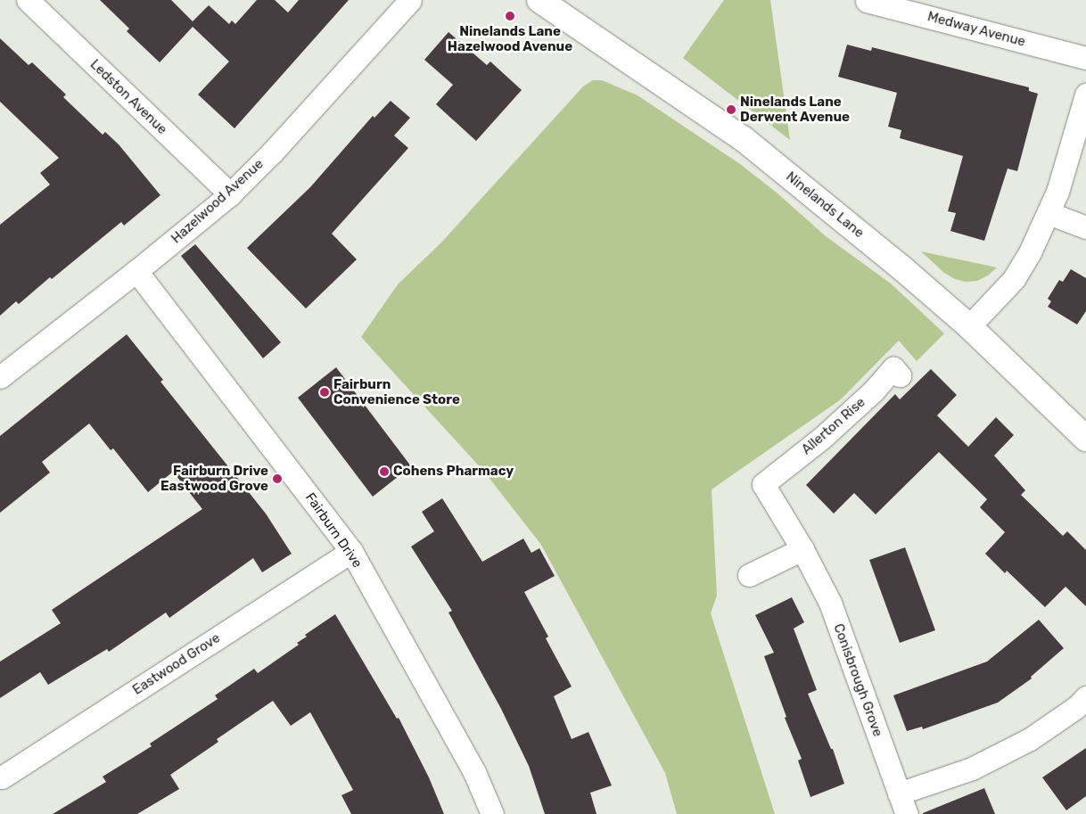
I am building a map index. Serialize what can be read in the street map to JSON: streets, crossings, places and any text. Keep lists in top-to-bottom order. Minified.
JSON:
{"streets":{"street":["Medway Avenue","Ledston Avenue","Hazelwood Avenue","Ninelands Lane","Allerton Rise","Fairburn Drive","Eastwood Grove","Conisbrough Grove"]},"crossings":[["Ledston Avenue","Hazelwood Avenue"],["Hazelwood Avenue","Fairburn Drive"],["Allerton Rise","Conisbrough Grove"],["Fairburn Drive","Eastwood Grove"]],"places":["Ninelands Lane Hazelwood Avenue","Ninelands Lane Derwent Avenue","Fairburn Convenience Store","Cohens Pharmacy","Fairburn Drive Eastwood Grove"]}
